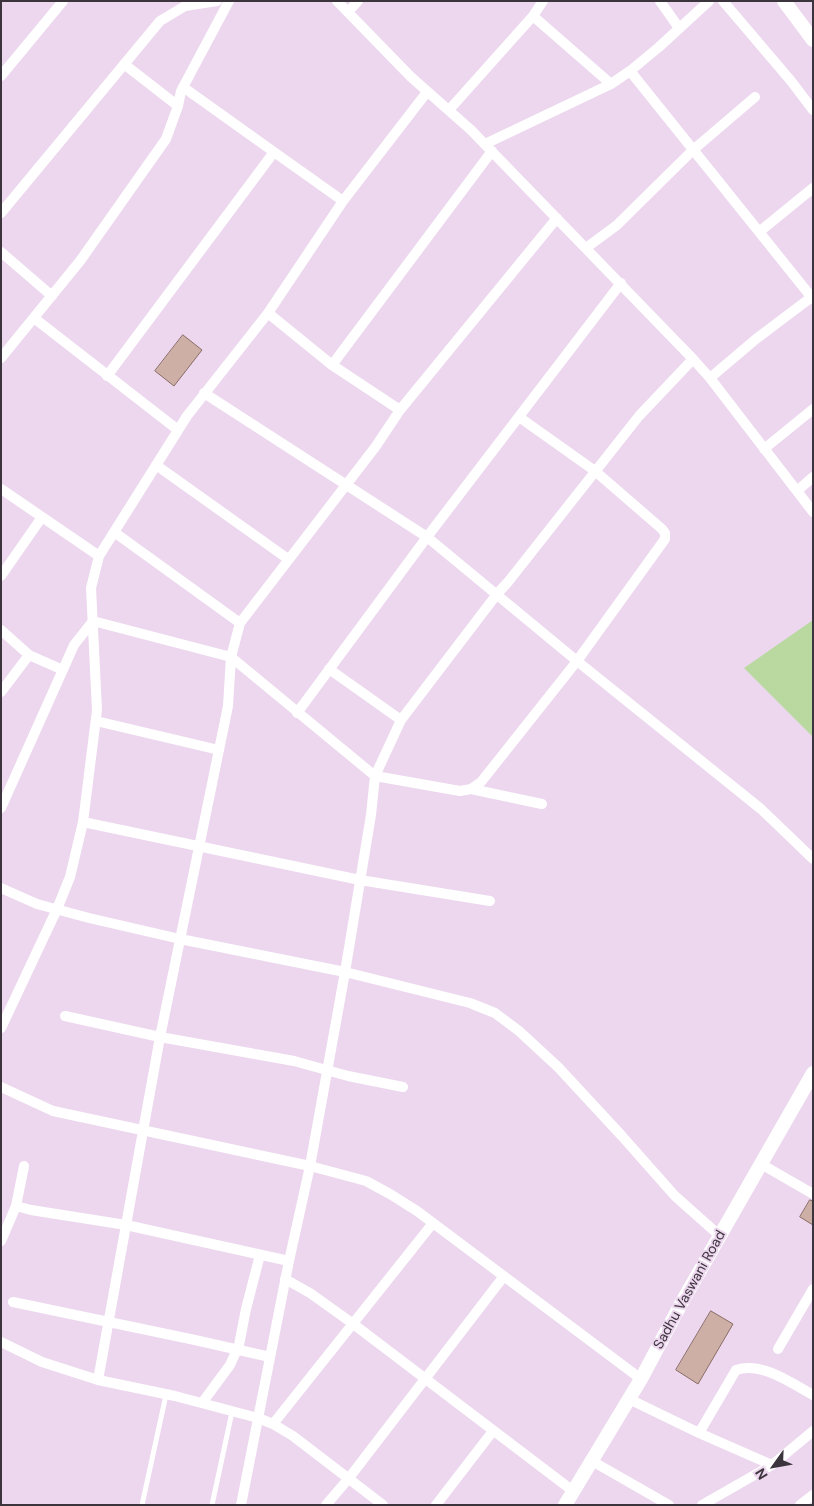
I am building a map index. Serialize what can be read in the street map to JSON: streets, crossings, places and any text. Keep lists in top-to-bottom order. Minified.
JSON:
{"streets":{"street":["Sadhu Vaswani Road"]},"north":"bottom left"}
